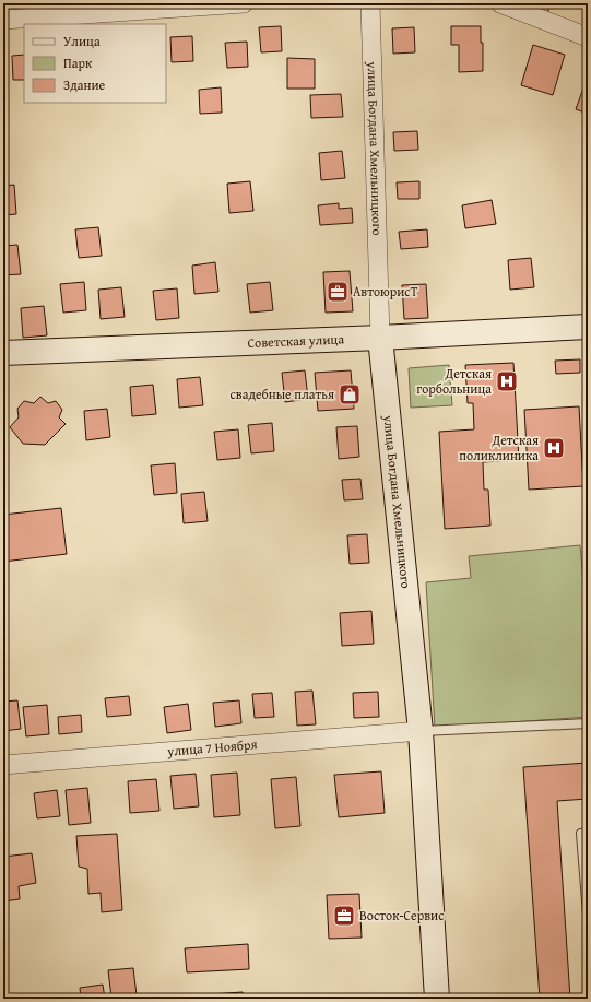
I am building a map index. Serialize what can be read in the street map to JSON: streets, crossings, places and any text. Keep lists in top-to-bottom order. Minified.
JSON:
{"streets":{"street":["улица Богдана Хмельницкого","Советская улица","улица 7 Ноября"]},"crossings":[["улица Богдана Хмельницкого","Советская улица"],["улица Богдана Хмельницкого","улица 7 Ноября"]],"places":{"office":["АвтоюрисТ","Восток-Сервис"],"hospital":["Детская горбольница","Детская поликлиника"],"shop":["свадебные платья"]},"legend":["Улица","Парк","Здание"]}
